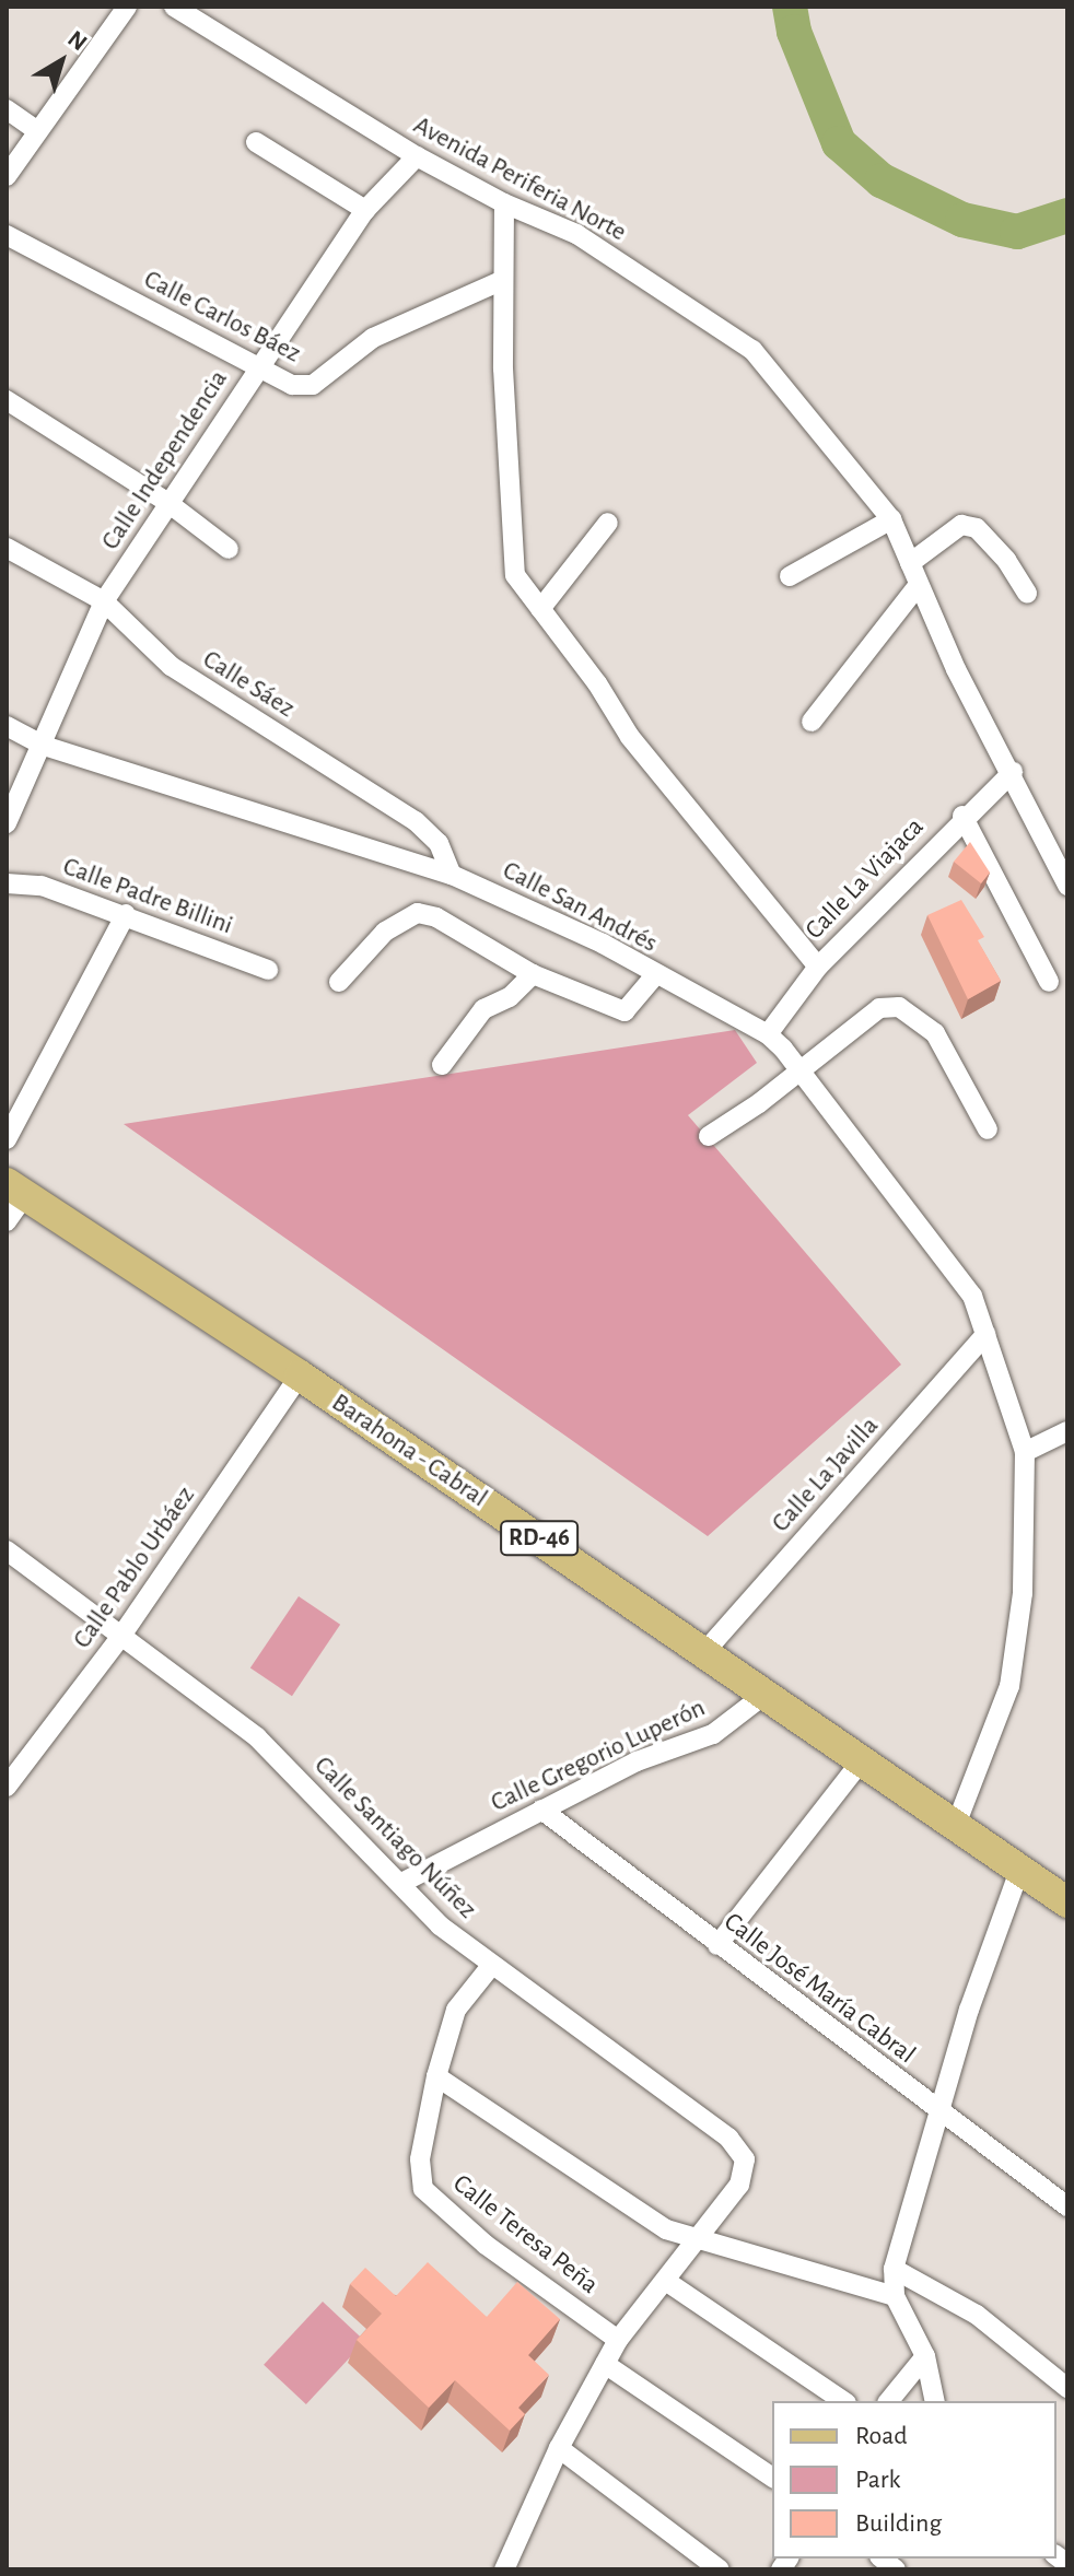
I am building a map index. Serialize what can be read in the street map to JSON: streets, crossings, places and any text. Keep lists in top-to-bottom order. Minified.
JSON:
{"streets":{"main road":["Barahona - Cabral","RD-46"],"street":["Avenida Periferia Norte","Calle Carlos Báez","Calle Independencia","Calle Sáez","Calle La Viajaca","Calle Padre Billini","Calle San Andrés","Calle La Javilla","Calle Pablo Urbáez","Calle Gregorio Luperón","Calle Santiago Núñez","Calle José María Cabral","Calle Teresa Peña"]},"crossings":[["Avenida Periferia Norte","Calle Independencia"],["Avenida Periferia Norte","Calle La Viajaca"],["Calle Carlos Báez","Calle Independencia"],["Calle Independencia","Calle Sáez"],["Calle Independencia","Calle San Andrés"],["Calle Sáez","Calle San Andrés"],["Calle La Viajaca","Calle San Andrés"],["Calle San Andrés","Barahona - Cabral"],["Calle San Andrés","Calle La Javilla"],["Barahona - Cabral","Calle La Javilla"],["Barahona - Cabral","Calle Pablo Urbáez"],["Barahona - Cabral","Calle Gregorio Luperón"],["Calle Pablo Urbáez","Calle Santiago Núñez"],["Calle Gregorio Luperón","Calle Santiago Núñez"],["Calle Gregorio Luperón","Calle José María Cabral"],["Calle Santiago Núñez","Calle Teresa Peña"]],"legend":["Road","Park","Building"],"north":"top right"}
